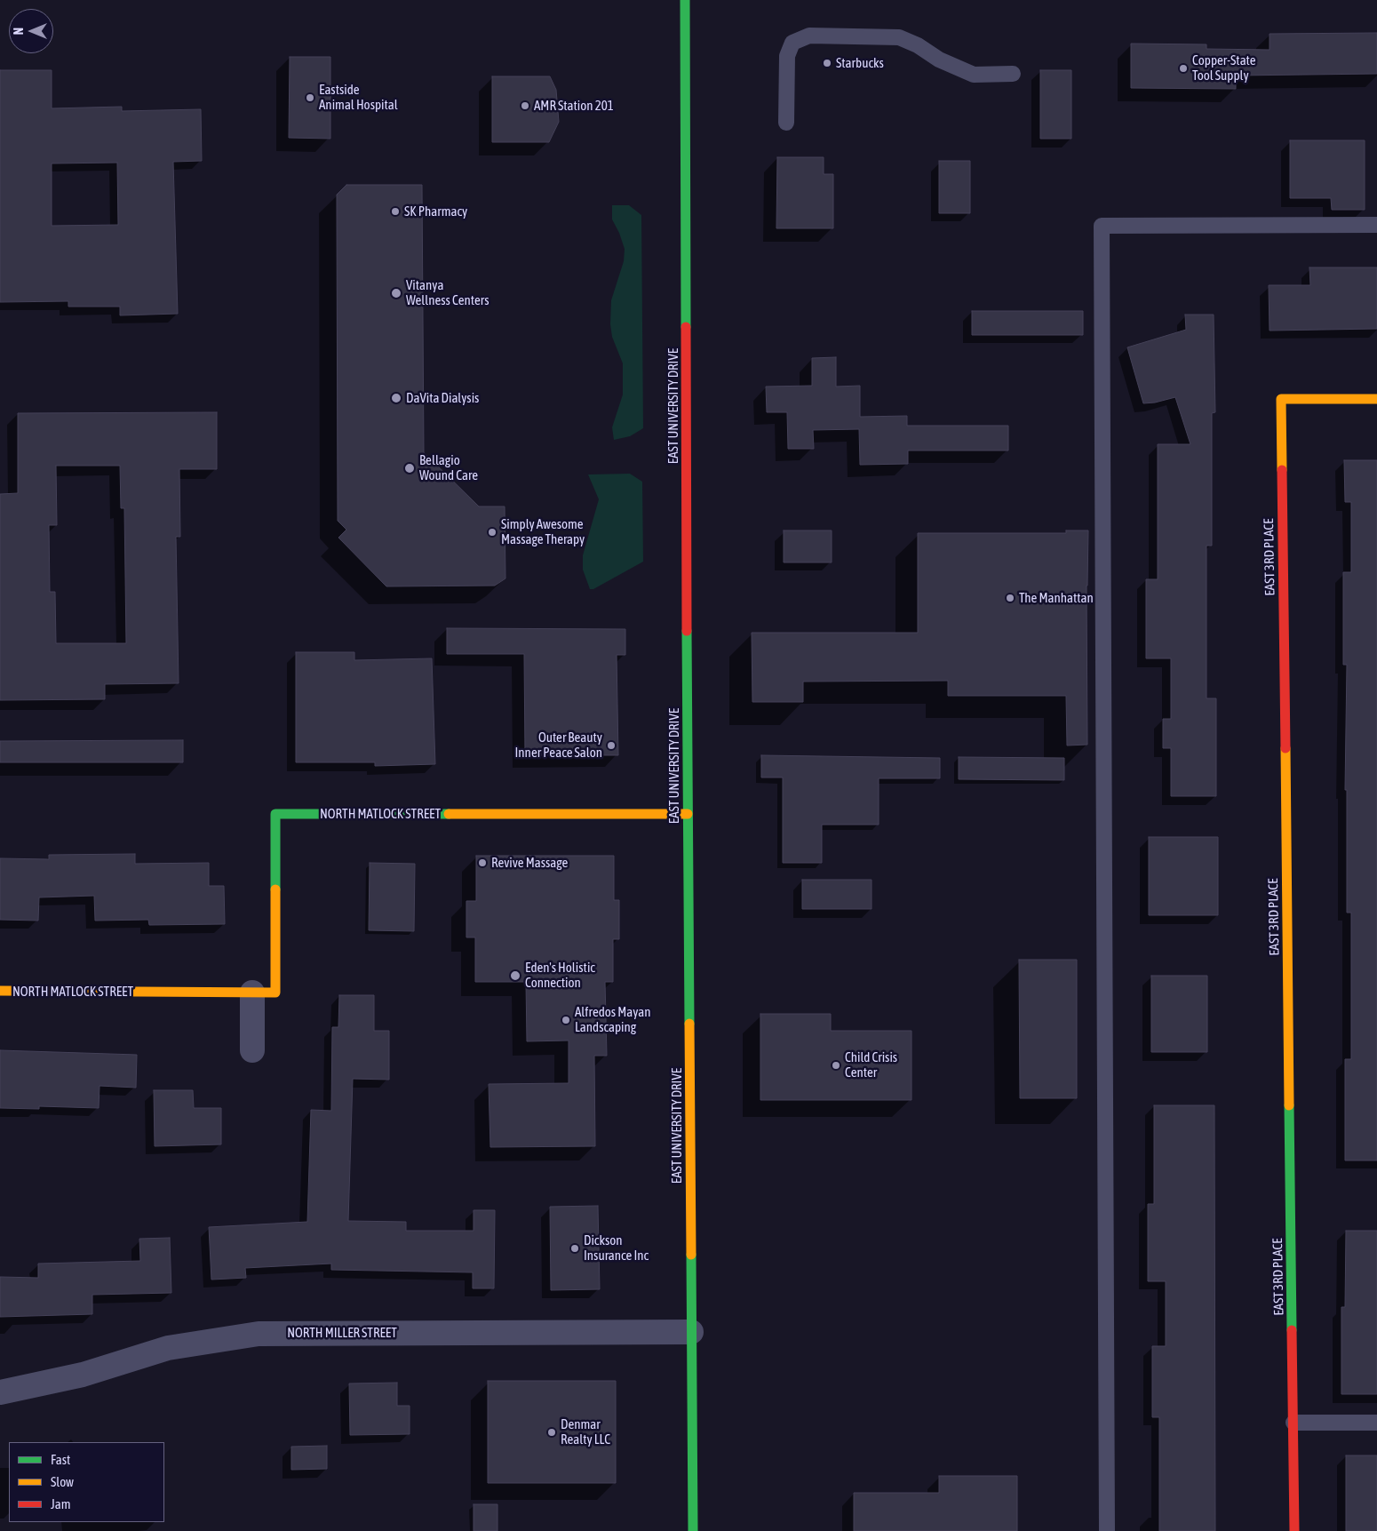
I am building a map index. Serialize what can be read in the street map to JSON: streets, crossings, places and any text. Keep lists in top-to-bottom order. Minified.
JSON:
{"streets":{"street":["EAST UNIVERSITY DRIVE","EAST 3RD PLACE","NORTH MATLOCK STREET","NORTH MILLER STREET"]},"crossings":[["EAST UNIVERSITY DRIVE","NORTH MATLOCK STREET"],["EAST UNIVERSITY DRIVE","NORTH MILLER STREET"]],"places":["Starbucks","Copper-State Tool Supply","Eastside Animal Hospital","AMR Station 201","SK Pharmacy","Vitanya Wellness Centers","DaVita Dialysis","Bellagio Wound Care","Simply Awesome Massage Therapy","The Manhattan","Outer Beauty Inner Peace Salon","Revive Massage","Eden's Holistic Connection","Alfredos Mayan Landscaping","Child Crisis Center","Dickson Insurance Inc","Denmar Realty LLC"],"legend":["Fast","Slow","Jam"],"north":"left"}
